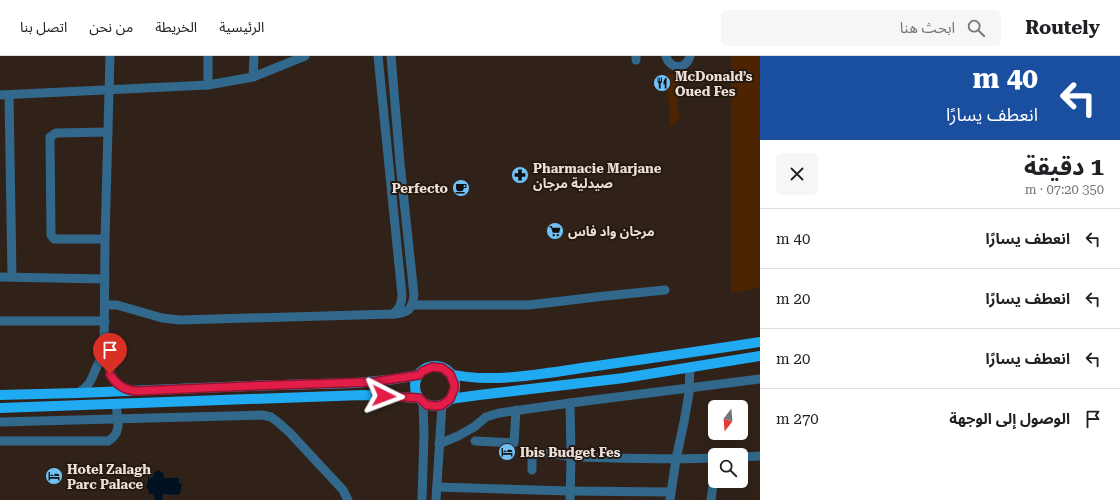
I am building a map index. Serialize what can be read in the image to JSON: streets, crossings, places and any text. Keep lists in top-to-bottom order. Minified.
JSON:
{"places":{"restaurant":["McDonald’s Oued Fes"],"pharmacy":["Pharmacie Marjane صيدلية مرجان"],"cafe":["Perfecto"],"supermarket":["مرجان واد فاس"],"hotel":["Ibis Budget Fes","Hotel Zalagh Parc Palace"]},"north":"bottom","page":{"header":"Routely","search":"ابحث هنا","nav":["الرئيسية","الخريطة","من نحن","اتصل بنا"],"turn":["40 m","انعطف يسارًا"],"heading":["1 دقيقة","350 m · 07:20"],"list":[{"name":"انعطف يسارًا","value":"40 m"},{"name":"انعطف يسارًا","value":"20 m"},{"name":"انعطف يسارًا","value":"20 m"},{"name":"الوصول إلى الوجهة","value":"270 m"}]}}
